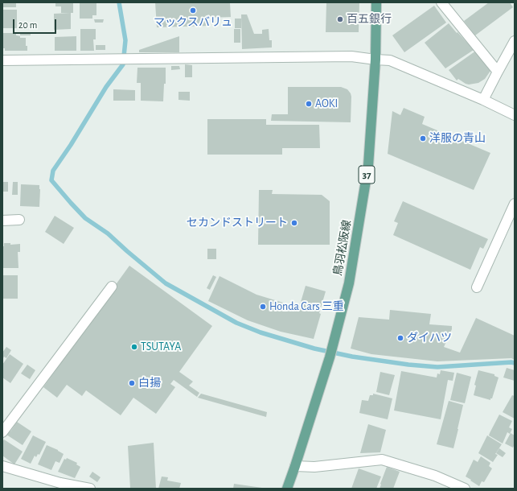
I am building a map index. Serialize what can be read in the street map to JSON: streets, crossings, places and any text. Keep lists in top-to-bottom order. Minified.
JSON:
{"streets":{"main road":["37","鳥羽松阪線"]},"places":["マックスバリュ","百五銀行","AOKI","洋服の青山","セカンドストリート","Honda Cars 三重","ダイハツ","TSUTAYA","白揚"],"scale_bar":"20 m"}
